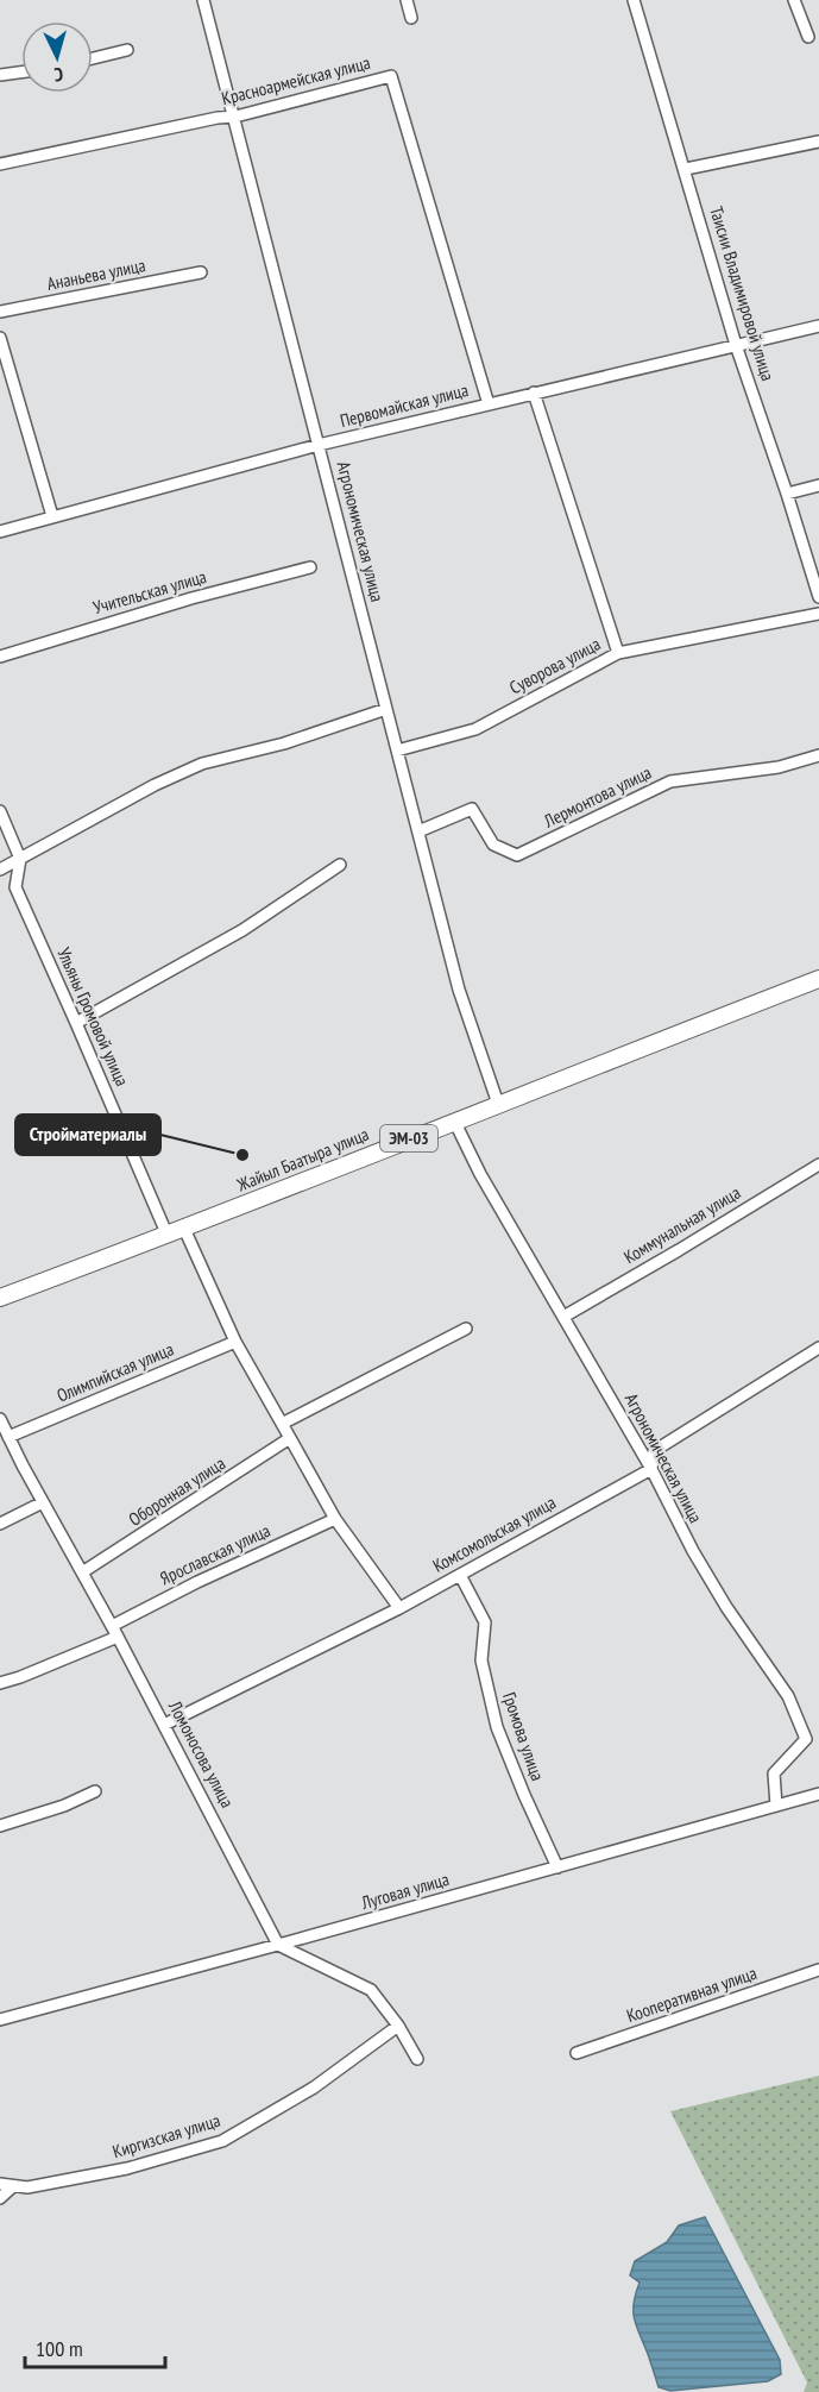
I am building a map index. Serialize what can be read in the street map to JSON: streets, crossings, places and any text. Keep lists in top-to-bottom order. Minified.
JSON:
{"streets":{"highway":["ЭМ-03","Жайыл Баатыра улица"],"street":["Красноармейская улица","Ананьева улица","Таисии Владимировой улица","Первомайская улица","Агрономическая улица","Учительская улица","Суворова улица","Лермонтова улица","Ульяны Громовой улица","Коммунальная улица","Олимпийская улица","Оборонная улица","Комсомольская улица","Ярославская улица","Громова улица","Ломоносова улица","Луговая улица","Кооперативная улица","Киргизская улица"]},"crossings":[["Красноармейская улица","Первомайская улица"],["Красноармейская улица","Агрономическая улица"],["Таисии Владимировой улица","Первомайская улица"],["Первомайская улица","Агрономическая улица"],["Агрономическая улица","Суворова улица"],["Агрономическая улица","Лермонтова улица"],["Агрономическая улица","Жайыл Баатыра улица"],["Агрономическая улица","Коммунальная улица"],["Агрономическая улица","Комсомольская улица"],["Агрономическая улица","Луговая улица"],["Ульяны Громовой улица","Жайыл Баатыра улица"],["Олимпийская улица","Ломоносова улица"],["Оборонная улица","Ломоносова улица"],["Комсомольская улица","Громова улица"],["Комсомольская улица","Ломоносова улица"],["Ярославская улица","Ломоносова улица"],["Громова улица","Луговая улица"],["Ломоносова улица","Луговая улица"]],"places":["Стройматериалы"],"scale_bar":"100 m","north":"bottom"}
